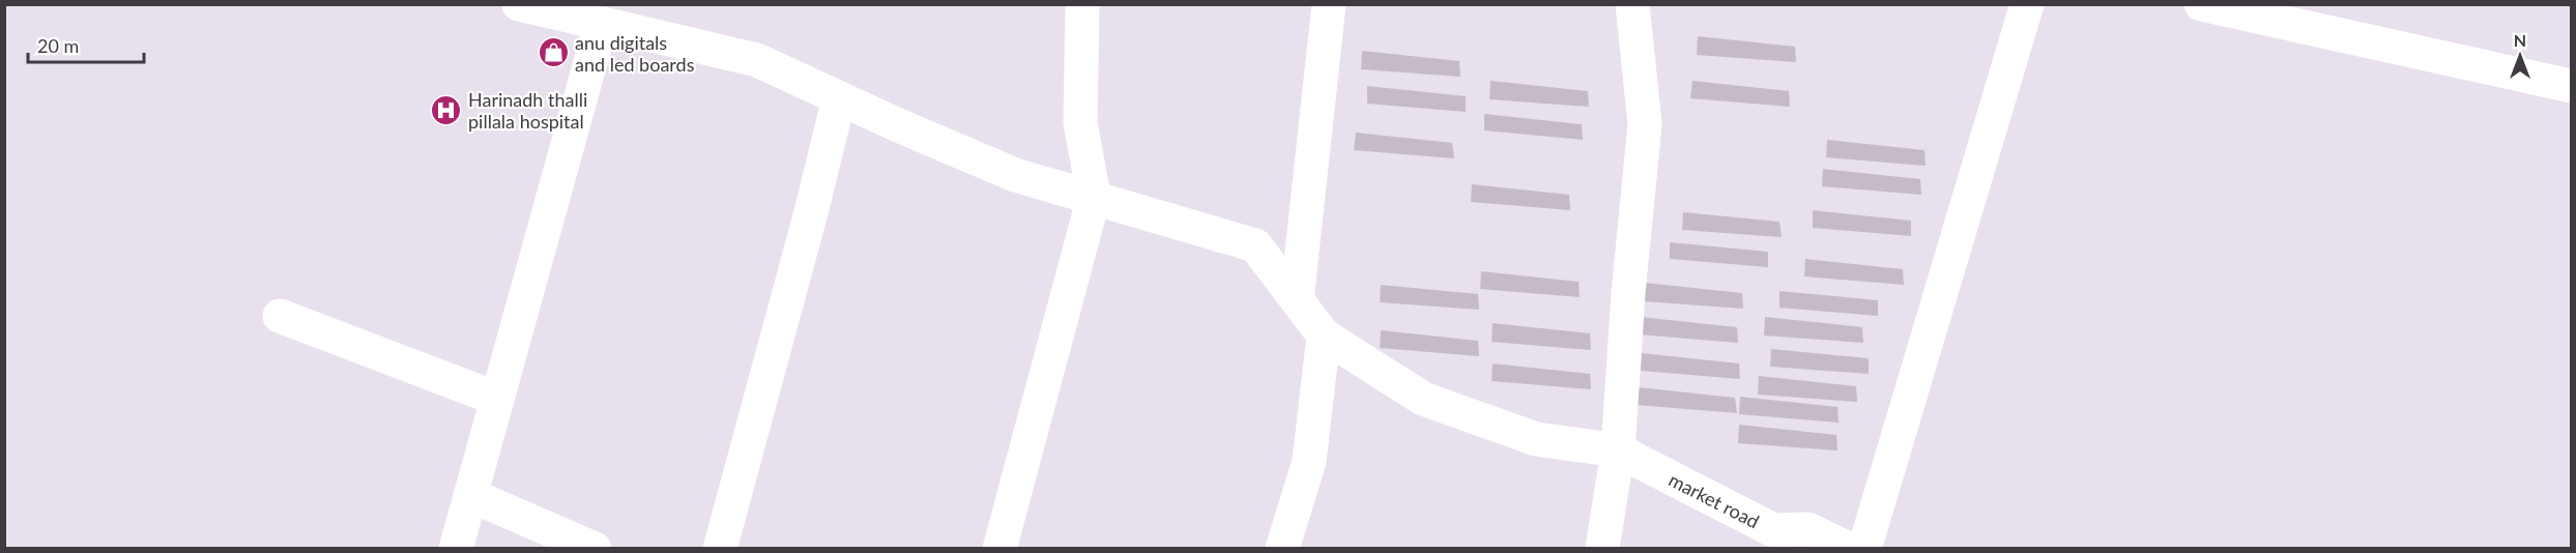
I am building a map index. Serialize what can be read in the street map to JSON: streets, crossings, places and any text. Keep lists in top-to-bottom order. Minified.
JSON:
{"streets":{"street":["market road"]},"places":{"shop":["anu digitals and led boards"],"hospital":["Harinadh thalli pillala hospital"]},"scale_bar":"20 m","north":"top"}
